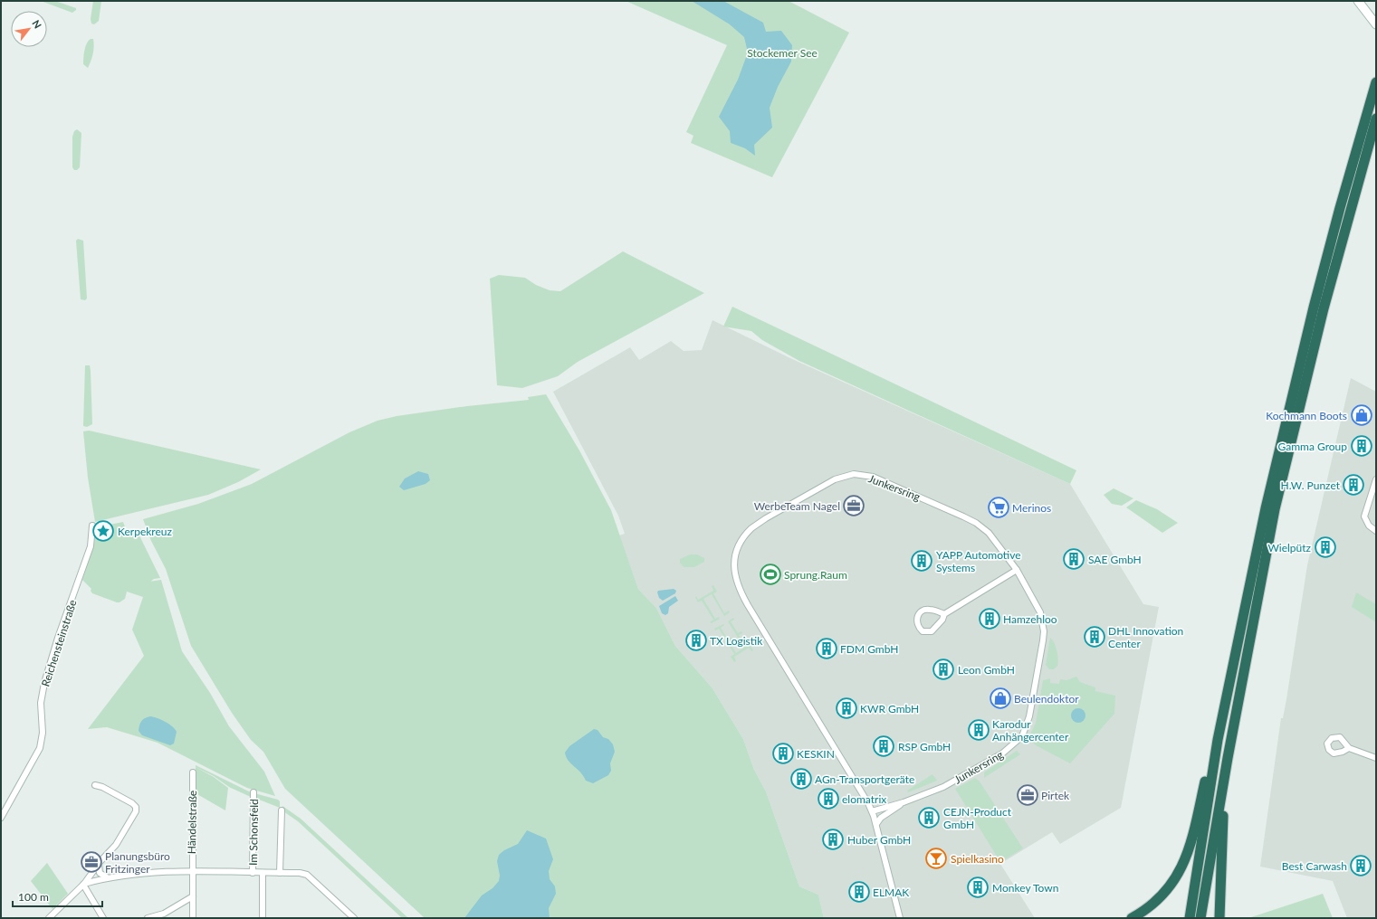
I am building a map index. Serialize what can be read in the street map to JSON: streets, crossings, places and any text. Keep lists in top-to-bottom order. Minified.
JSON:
{"streets":{"street":["Junkersring","Reichensteinstraße","Händelstraße","Im Schonsfeld"]},"crossings":[["Händelstraße","Im Schonsfeld"]],"parks":["Stockemer See"],"places":{"shop":["Kochmann Boots","Beulendoktor"],"building":["Gamma Group","H.W. Punzet","Wielpütz","SAE GmbH","YAPP Automotive Systems","Hamzehloo","DHL Innovation Center","TX Logistik","FDM GmbH","Leon GmbH","KWR GmbH","Karodur Anhängercenter","RSP GmbH","KESKIN","AGn-Transportgeräte","elomatrix","CEJN-Product GmbH","Huber GmbH","Best Carwash","Monkey Town","ELMAK"],"office":["WerbeTeam Nagel","Pirtek","Planungsbüro Fritzinger"],"supermarket":["Merinos"],"place":["Kerpekreuz"],"sports":["Sprung.Raum"],"bar":["Spielkasino"]},"scale_bar":"100 m","north":"top right"}
